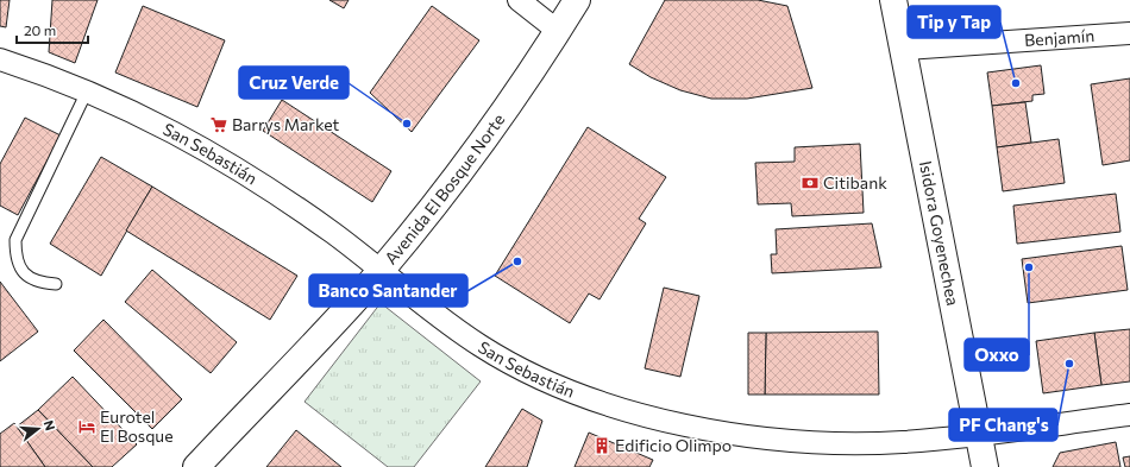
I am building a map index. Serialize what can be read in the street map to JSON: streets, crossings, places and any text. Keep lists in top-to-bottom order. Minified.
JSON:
{"streets":{"main road":["Avenida El Bosque Norte","Isidora Goyenechea"],"street":["Benjamín","San Sebastián"]},"crossings":[["Benjamín","Isidora Goyenechea"],["San Sebastián","Avenida El Bosque Norte"],["San Sebastián","Isidora Goyenechea"]],"places":{"other":["Tip y Tap","Cruz Verde","Banco Santander","Oxxo","PF Chang's"],"supermarket":["Barrys Market"],"bank":["Citibank"],"hotel":["Eurotel El Bosque"],"building":["Edificio Olimpo"]},"scale_bar":"20 m","north":"right"}
